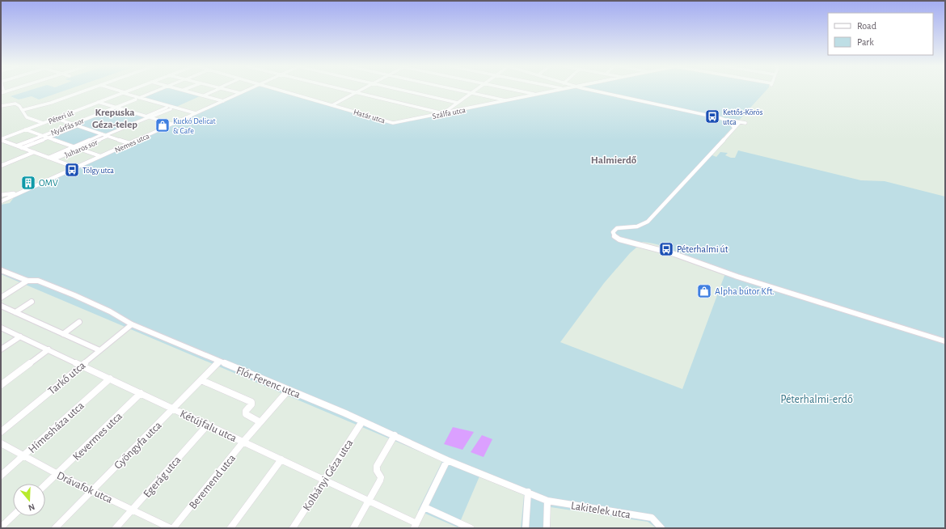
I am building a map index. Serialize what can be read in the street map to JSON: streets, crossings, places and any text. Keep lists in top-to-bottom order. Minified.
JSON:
{"streets":{"street":["Szálfa utca","Határ utca","Péteri út","Nyárfás sor","Nemes utca","Juharos sor","Tarkő utca","Flór Ferenc utca","Kétújfalu utca","Hímesháza utca","Kevermes utca","Gyöngyfa utca","Kolbányi Géza utca","Egerág utca","Beremend utca","Drávafok utca","Lakitelek utca"]},"crossings":[["Szálfa utca","Határ utca"],["Tarkő utca","Flór Ferenc utca"],["Tarkő utca","Kétújfalu utca"],["Flór Ferenc utca","Gyöngyfa utca"],["Flór Ferenc utca","Kolbányi Géza utca"],["Flór Ferenc utca","Beremend utca"],["Flór Ferenc utca","Lakitelek utca"],["Kétújfalu utca","Hímesháza utca"],["Kétújfalu utca","Kevermes utca"],["Kétújfalu utca","Gyöngyfa utca"],["Kétújfalu utca","Kolbányi Géza utca"],["Kétújfalu utca","Egerág utca"],["Kétújfalu utca","Beremend utca"],["Hímesháza utca","Drávafok utca"],["Kevermes utca","Drávafok utca"],["Gyöngyfa utca","Drávafok utca"],["Egerág utca","Drávafok utca"],["Beremend utca","Drávafok utca"]],"districts":["Krepuska Géza-telep","Halmierdő"],"parks":["Péterhalmi-erdő"],"places":{"bus stop":["Kettős-Körös utca","Tölgy utca","Péterhalmi út"],"shop":["Kuckó Delicat & Cafe","Alpha bútor Kft."],"building":["OMV"]},"legend":["Road","Park"],"north":"bottom"}
